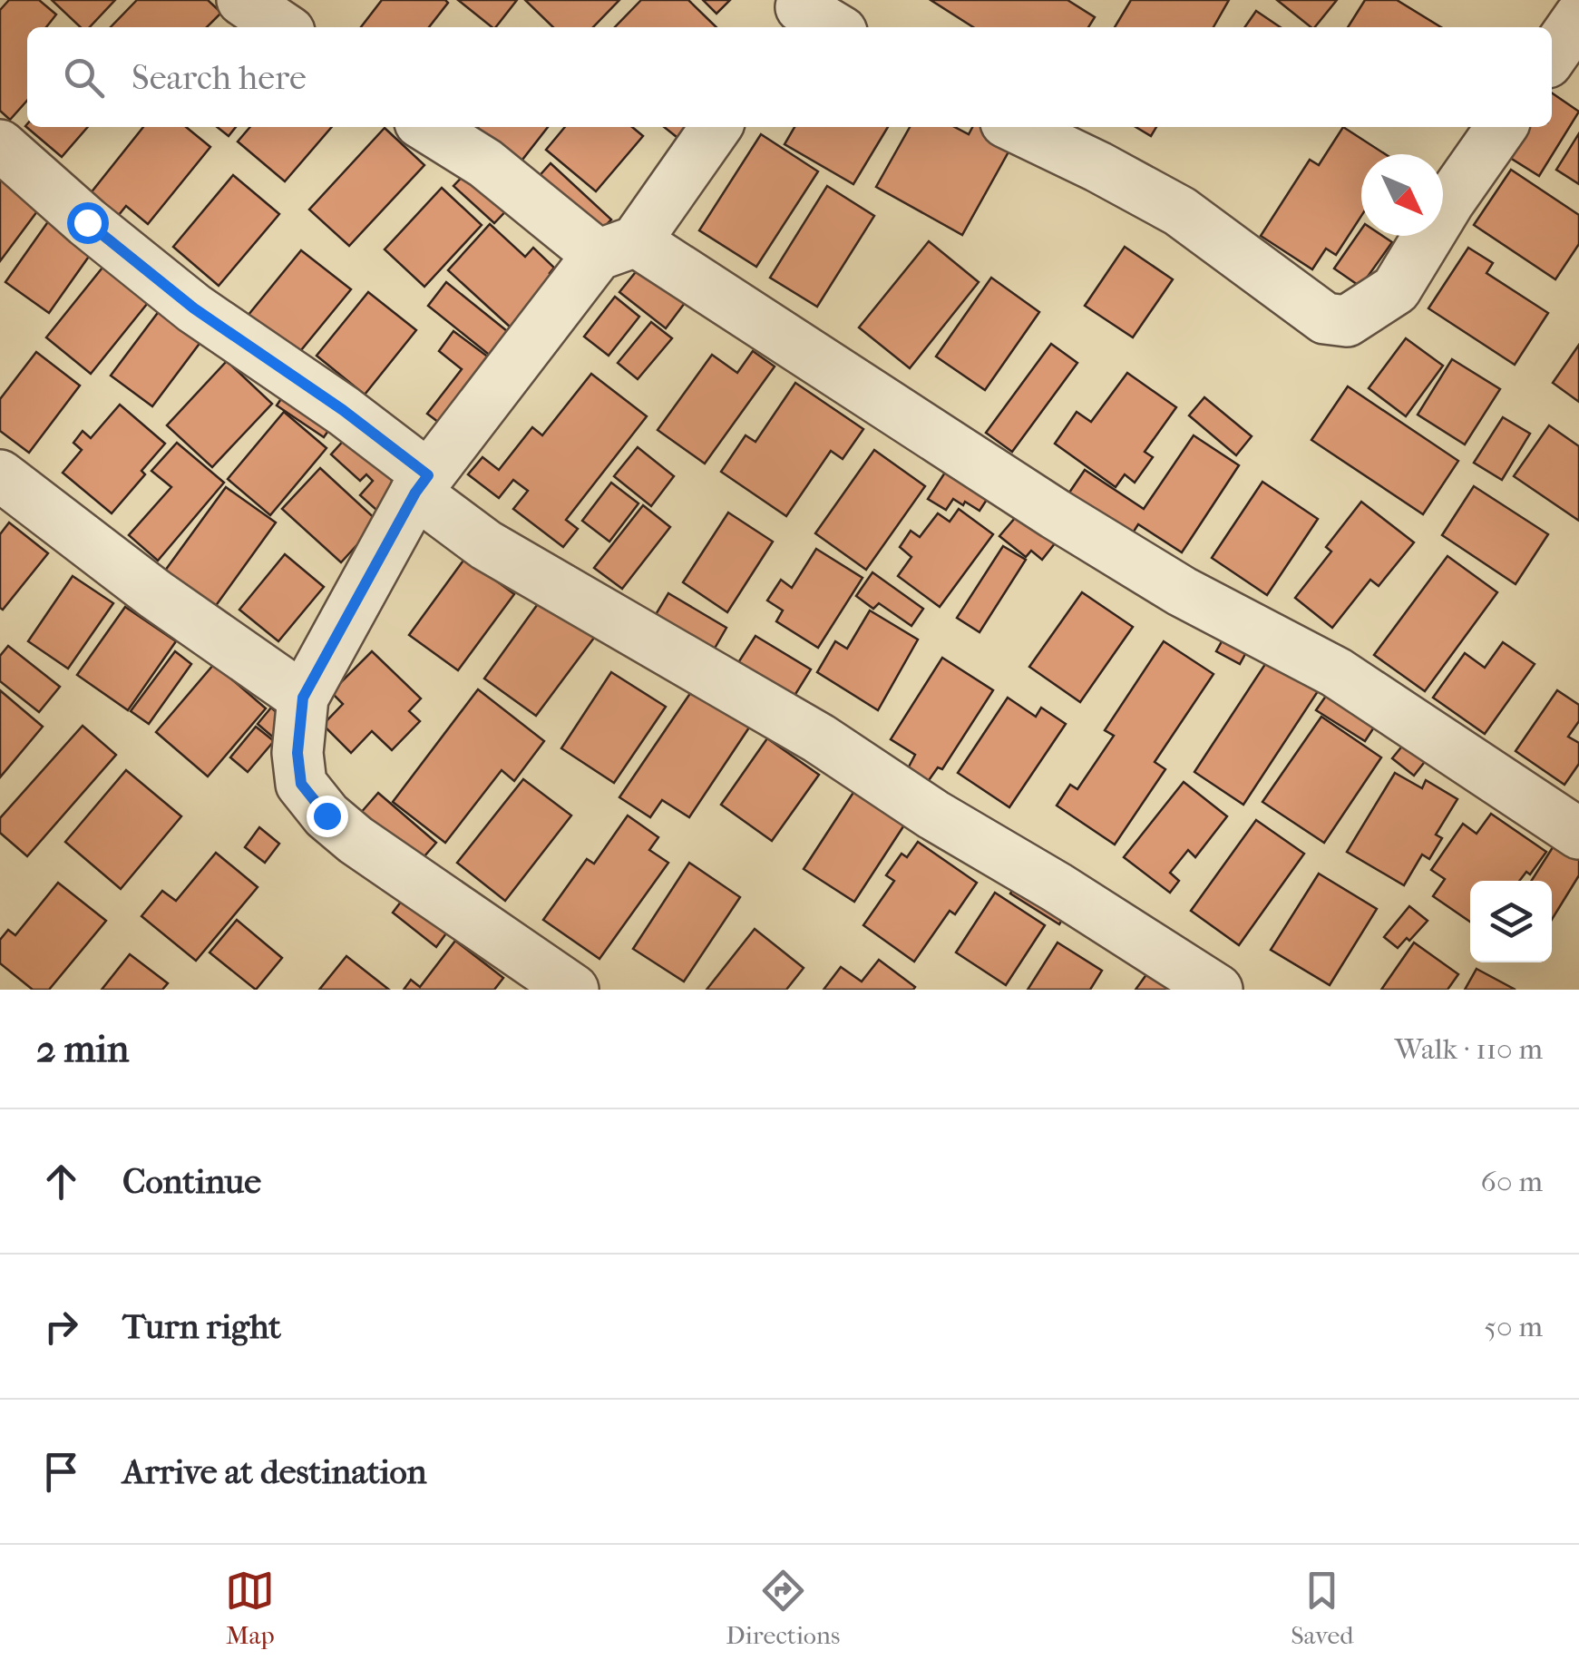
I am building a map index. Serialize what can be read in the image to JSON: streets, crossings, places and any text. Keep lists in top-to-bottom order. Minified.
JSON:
{"north":"bottom right","page":{"search":"Search here","heading":["2 min","Walk · 110 m"],"list":[["Continue","60 m"],["Turn right","50 m"],"Arrive at destination"],"nav":["Map","Directions","Saved"]}}
